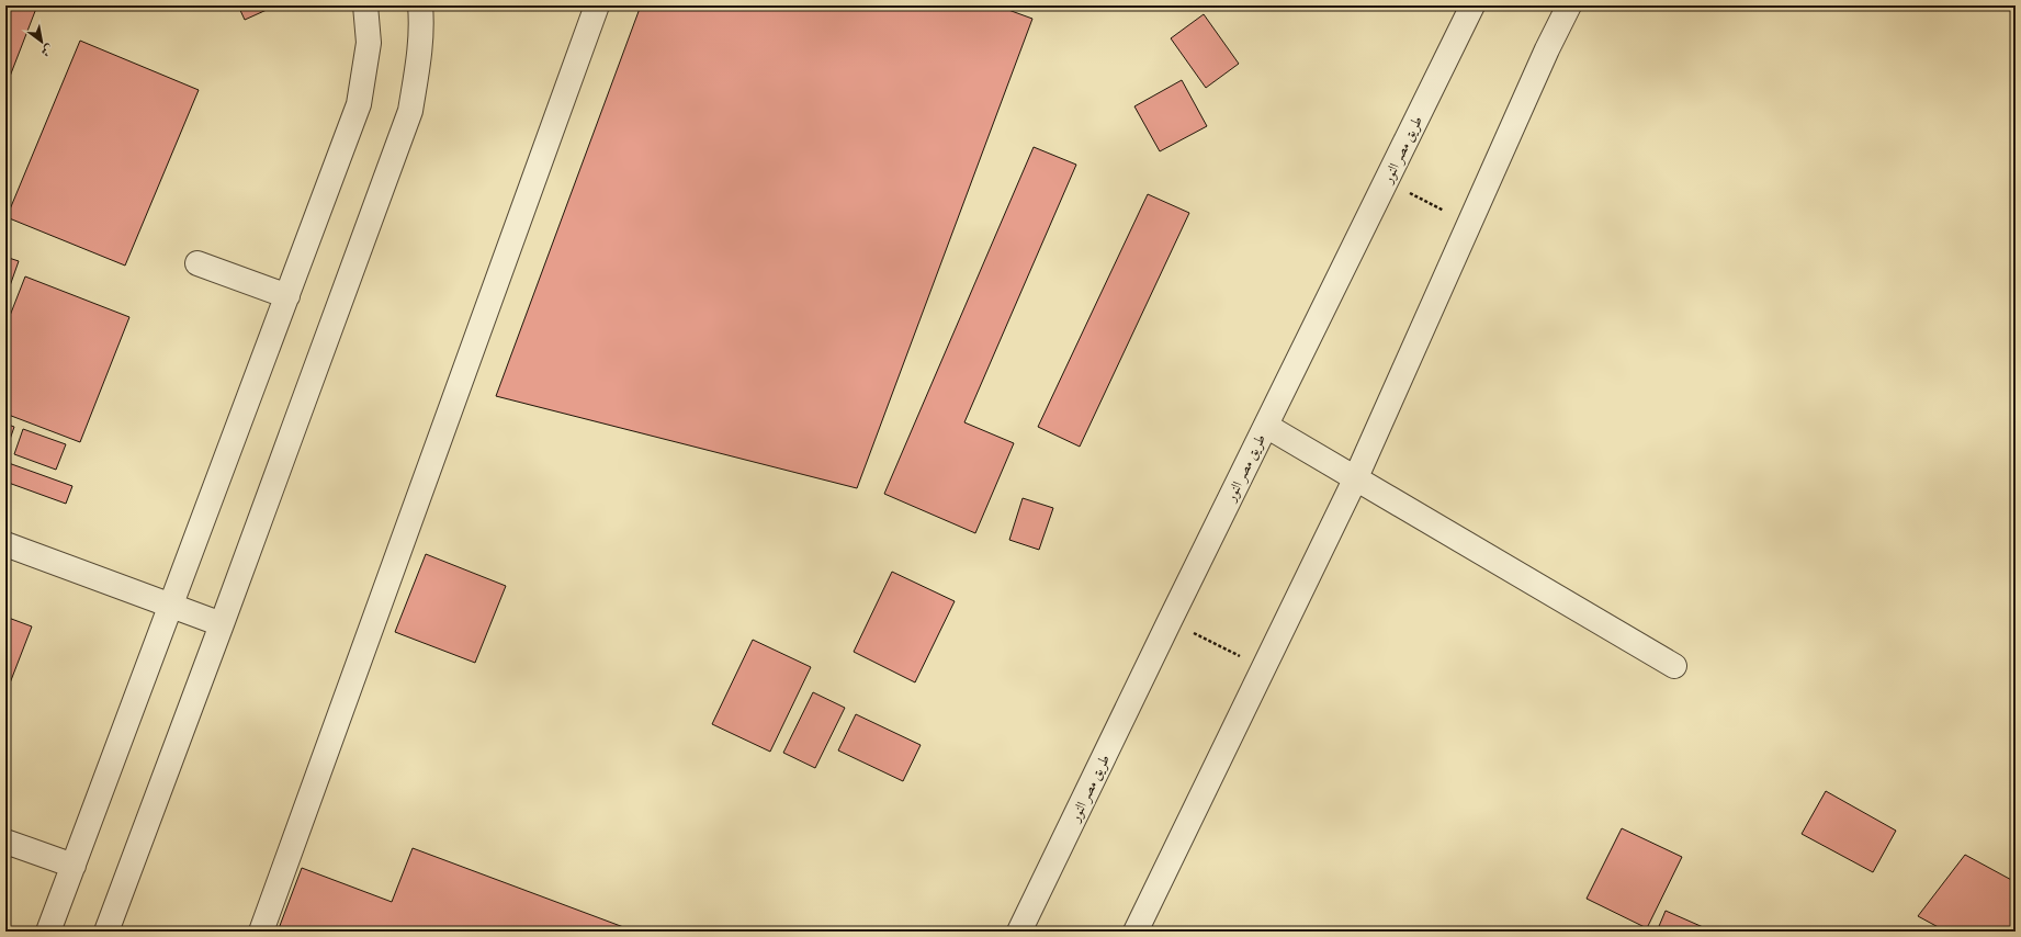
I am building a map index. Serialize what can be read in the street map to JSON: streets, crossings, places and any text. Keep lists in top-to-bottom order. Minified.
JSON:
{"streets":{"street":["طريق مصر النور"]},"north":"bottom right"}
